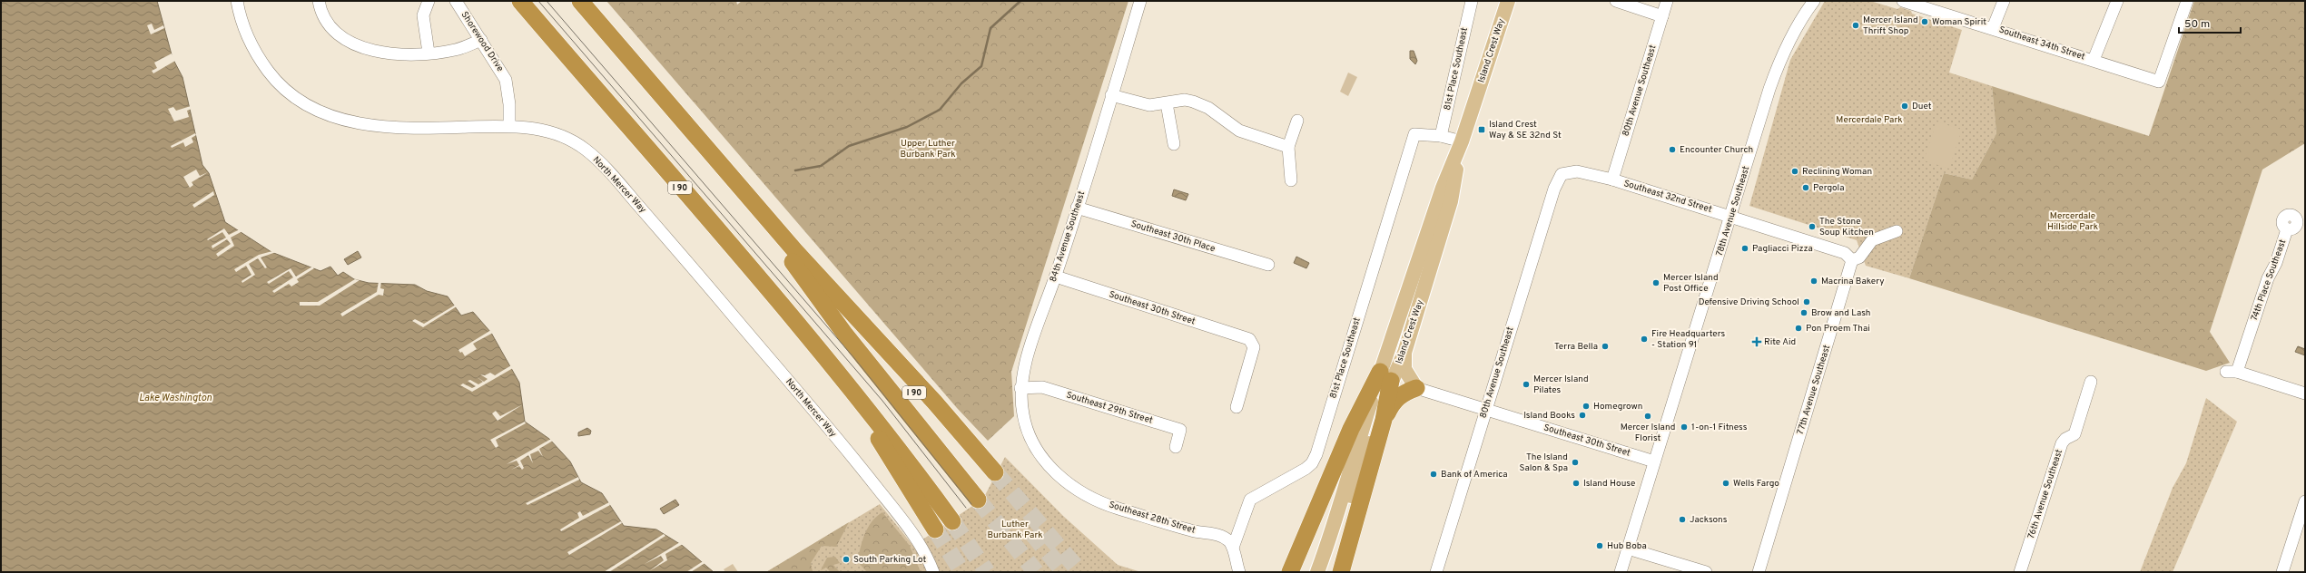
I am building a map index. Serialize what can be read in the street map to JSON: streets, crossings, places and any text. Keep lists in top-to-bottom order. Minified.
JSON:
{"streets":{"highway":["I 90"],"main road":["Island Crest Way"],"street":["Shorewood Drive","Southeast 34th Street","81st Place Southeast","80th Avenue Southeast","North Mercer Way","Southeast 32nd Street","78th Avenue Southeast","84th Avenue Southeast","Southeast 30th Place","74th Place Southeast","Southeast 30th Street","77th Avenue Southeast","Southeast 29th Street","76th Avenue Southeast","Southeast 28th Street"]},"crossings":[["Shorewood Drive","North Mercer Way"],["81st Place Southeast","Southeast 28th Street"],["80th Avenue Southeast","Southeast 32nd Street"],["80th Avenue Southeast","Southeast 30th Street"],["Southeast 32nd Street","78th Avenue Southeast"],["Southeast 32nd Street","77th Avenue Southeast"],["78th Avenue Southeast","Southeast 30th Street"],["84th Avenue Southeast","Southeast 30th Place"],["84th Avenue Southeast","Southeast 30th Street"],["84th Avenue Southeast","Southeast 29th Street"],["84th Avenue Southeast","Southeast 28th Street"]],"water":["Lake Washington"],"parks":["Mercerdale Park","Upper Luther Burbank Park","Mercerdale Hillside Park","Luther Burbank Park"],"places":{"other":["Woman Spirit","Mercer Island Thrift Shop","Duet","Encounter Church","Reclining Woman","Pergola","The Stone Soup Kitchen","Pagliacci Pizza","Macrina Bakery","Mercer Island Post Office","Defensive Driving School","Brow and Lash","Pon Proem Thai","Fire Headquarters - Station 91","Terra Bella","Mercer Island Pilates","Homegrown","Island Books","Mercer Island Florist","1-on-1 Fitness","The Island Salon & Spa","Bank of America","Island House","Wells Fargo","Jacksons","Hub Boba","South Parking Lot"],"transit":["Island Crest Way & SE 32nd St"],"health":["Rite Aid"]},"scale_bar":"50 m"}
